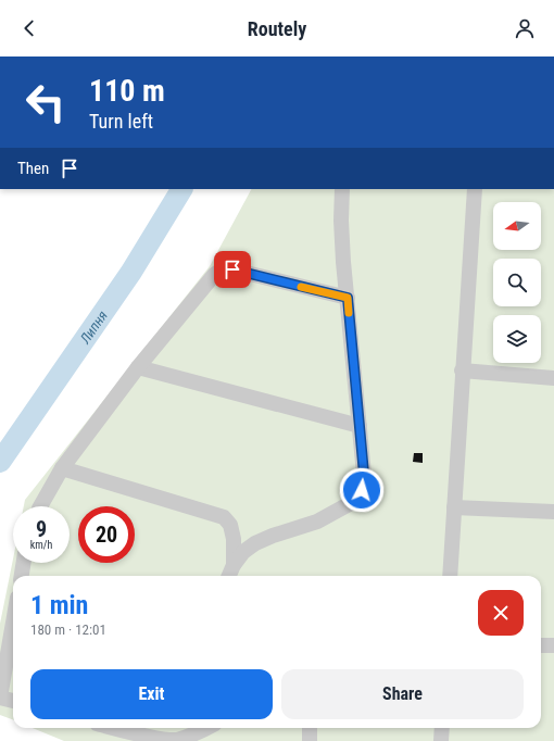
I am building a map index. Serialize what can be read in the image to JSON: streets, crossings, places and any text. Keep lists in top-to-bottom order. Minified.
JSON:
{"water":["Липня"],"north":"left","page":{"header":"Routely","turn":["110 m","Turn left"],"then":"Then","speed":"9 km/h","limit":"20","heading":["1 min","180 m · 12:01"],"buttons":["Exit","Share"]}}
